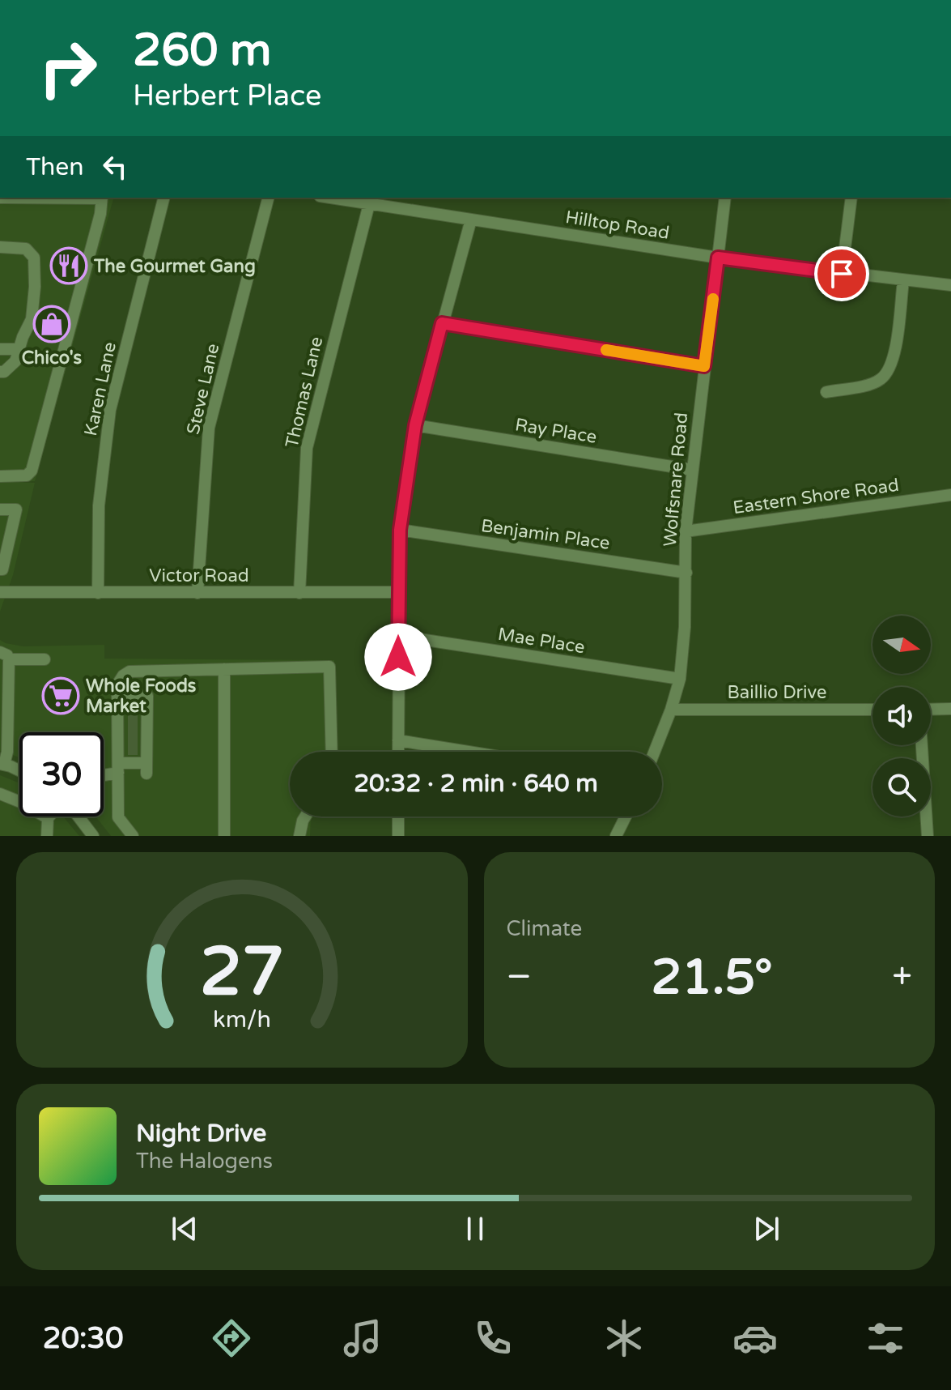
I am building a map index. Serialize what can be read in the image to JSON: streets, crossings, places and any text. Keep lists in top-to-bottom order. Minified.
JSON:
{"streets":{"street":["Hilltop Road","Karen Lane","Steve Lane","Thomas Lane","Ray Place","Wolfsnare Road","Eastern Shore Road","Benjamin Place","Victor Road","Mae Place","Baillio Drive"]},"crossings":[["Hilltop Road","Thomas Lane"],["Hilltop Road","Wolfsnare Road"],["Karen Lane","Victor Road"],["Steve Lane","Victor Road"],["Thomas Lane","Victor Road"],["Ray Place","Wolfsnare Road"],["Wolfsnare Road","Eastern Shore Road"],["Wolfsnare Road","Benjamin Place"],["Wolfsnare Road","Mae Place"],["Wolfsnare Road","Baillio Drive"]],"places":{"restaurant":["The Gourmet Gang"],"shop":["Chico's"],"supermarket":["Whole Foods Market"]},"north":"right","page":{"turn":["260 m","Herbert Place"],"then":"Then","limit":"30","trip":"20:32 · 2 min · 640 m","tile":"Climate","heat":["−","21.5°","+"],"song":["Night Drive","The Halogens"],"tabs":"20:30","gauge":["27","km/h"]}}
